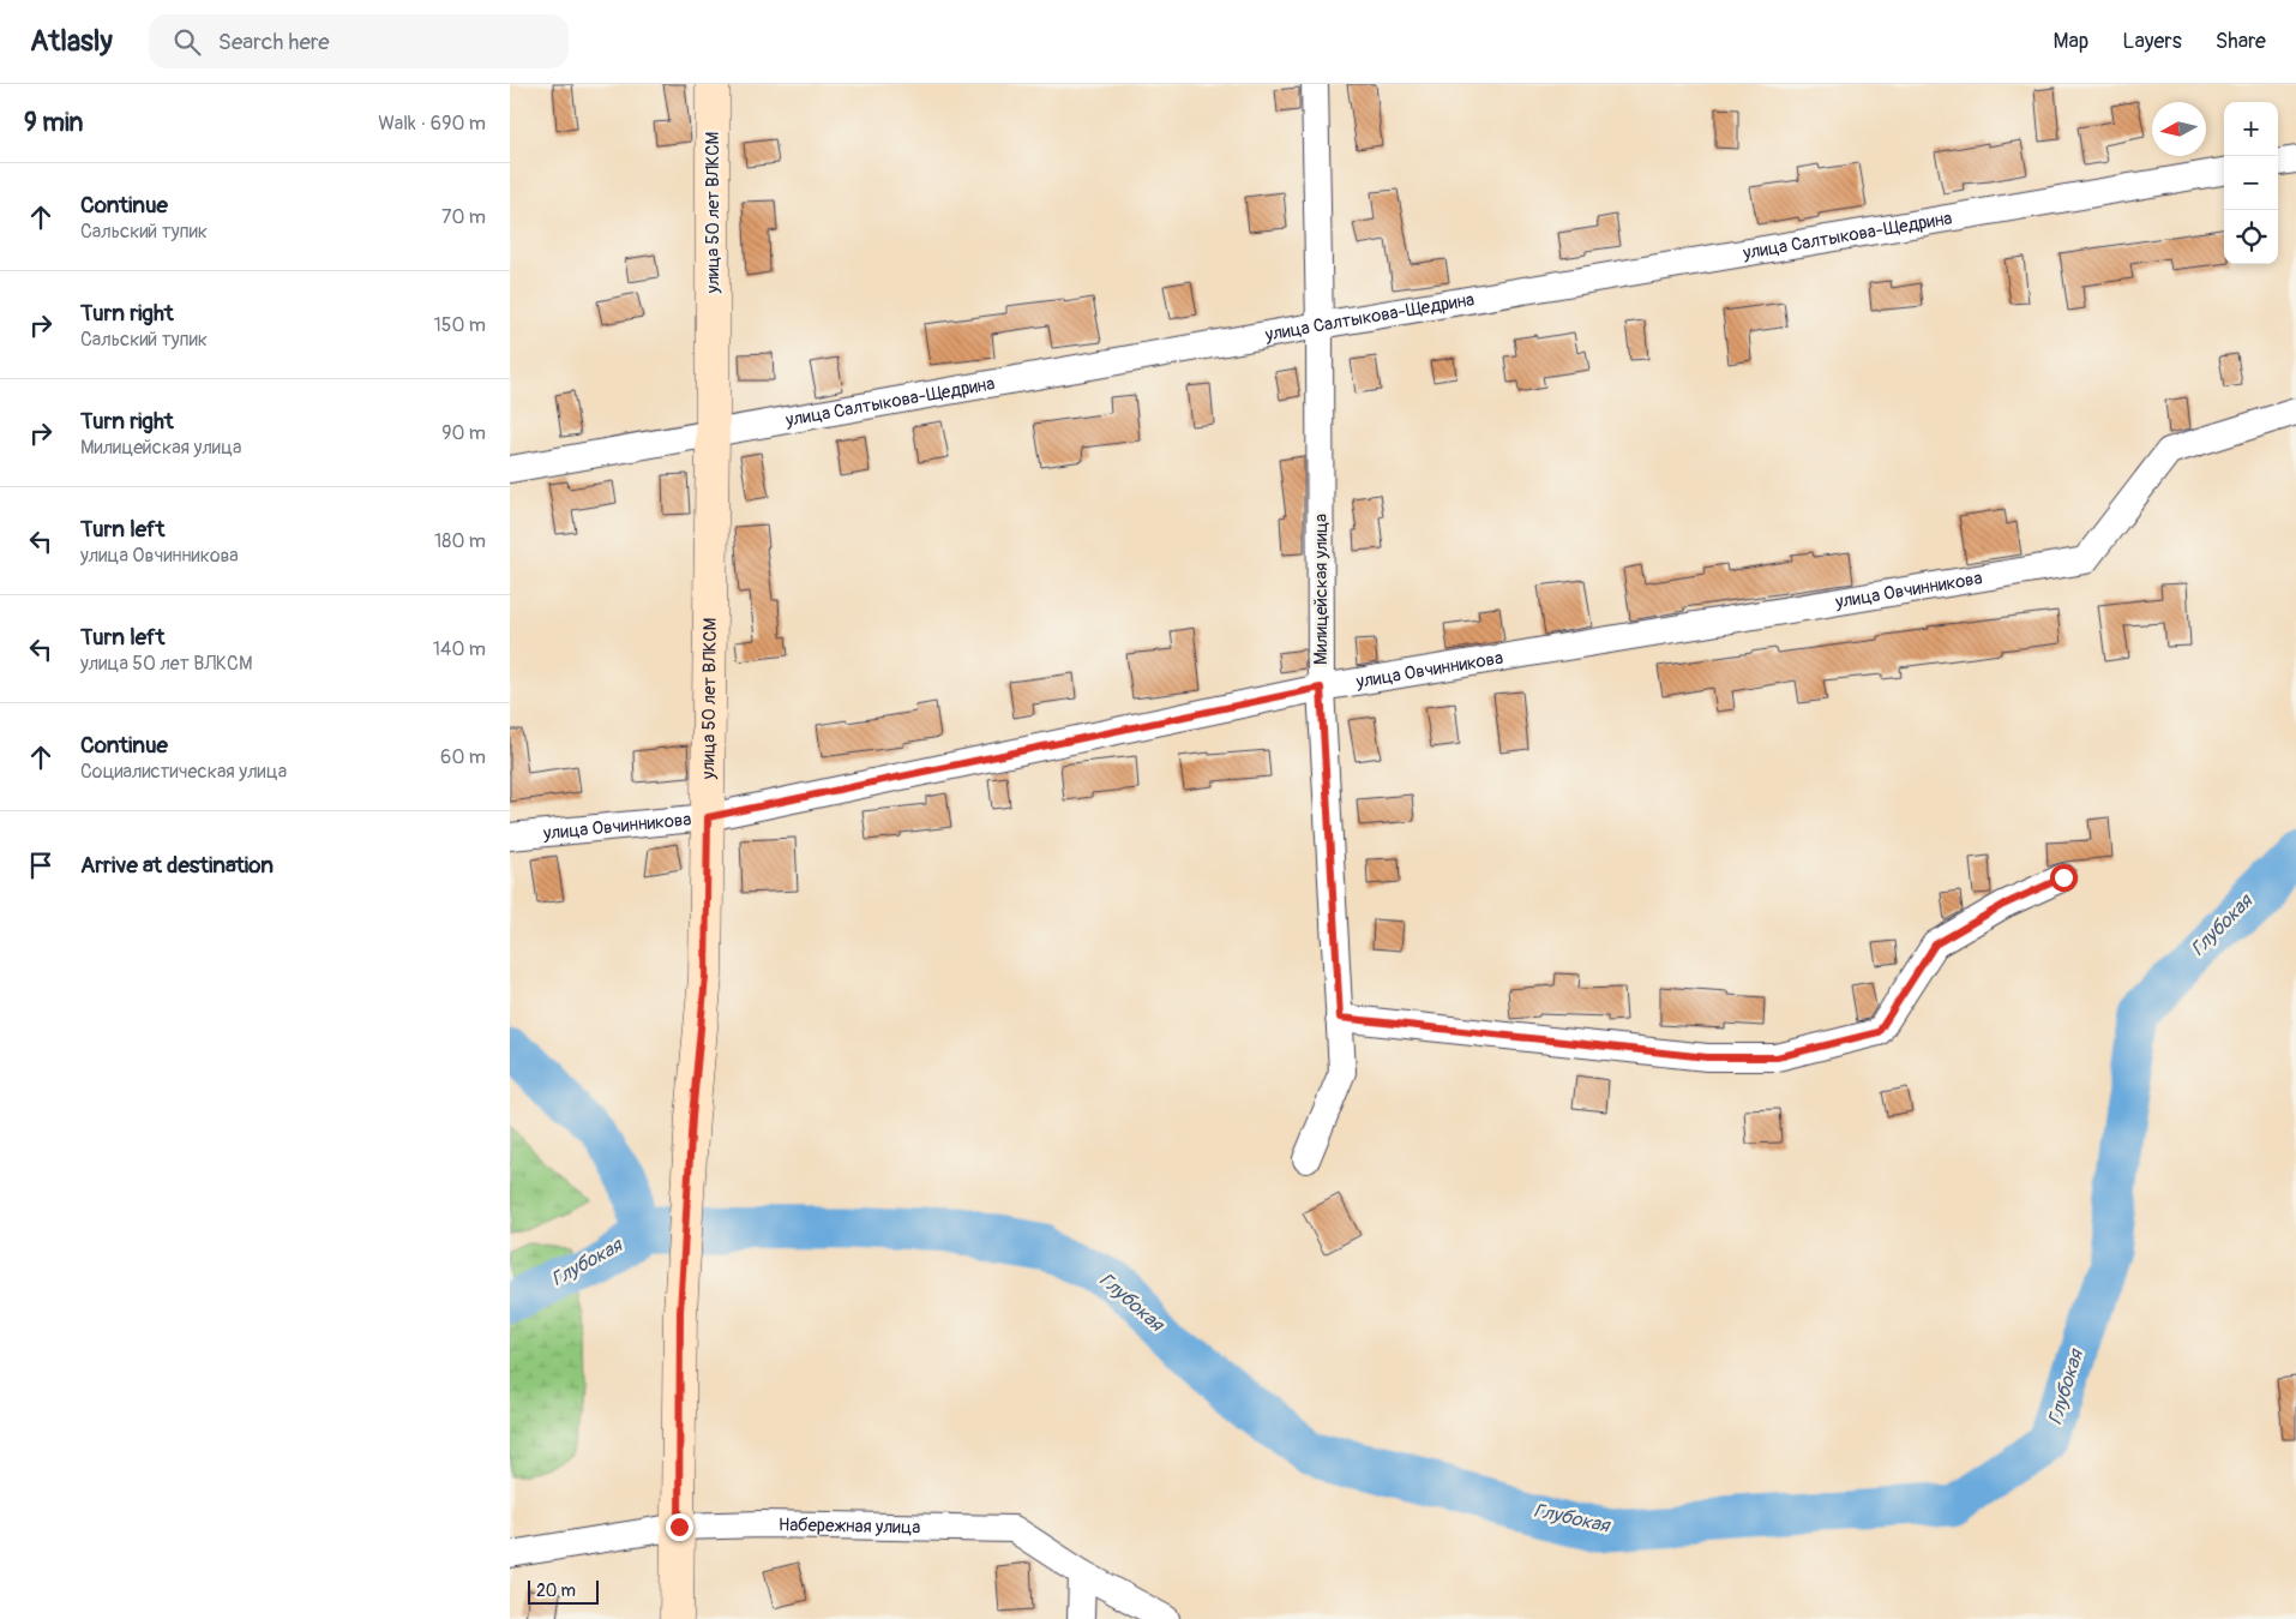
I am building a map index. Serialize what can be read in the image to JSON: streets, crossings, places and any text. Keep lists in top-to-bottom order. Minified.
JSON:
{"streets":{"main road":["улица 50 лет ВЛКСМ"],"street":["улица Салтыкова-Щедрина","Милицейская улица","улица Овчинникова","Набережная улица"]},"crossings":[["улица 50 лет ВЛКСМ","улица Салтыкова-Щедрина"],["улица 50 лет ВЛКСМ","улица Овчинникова"],["улица 50 лет ВЛКСМ","Набережная улица"],["улица Салтыкова-Щедрина","Милицейская улица"],["Милицейская улица","улица Овчинникова"]],"water":["Глубокая"],"scale_bar":"20 m","north":"left","page":{"header":"Atlasly","search":"Search here","nav":["Map","Layers","Share"],"heading":["9 min","Walk · 690 m"],"map_buttons":["+","−"],"list":[["Continue","Сальский тупик","70 m"],["Turn right","Сальский тупик","150 m"],["Turn right","Милицейская улица","90 m"],["Turn left","улица Овчинникова","180 m"],["Turn left","улица 50 лет ВЛКСМ","140 m"],["Continue","Социалистическая улица","60 m"],"Arrive at destination"],"scale":"20 m"}}
